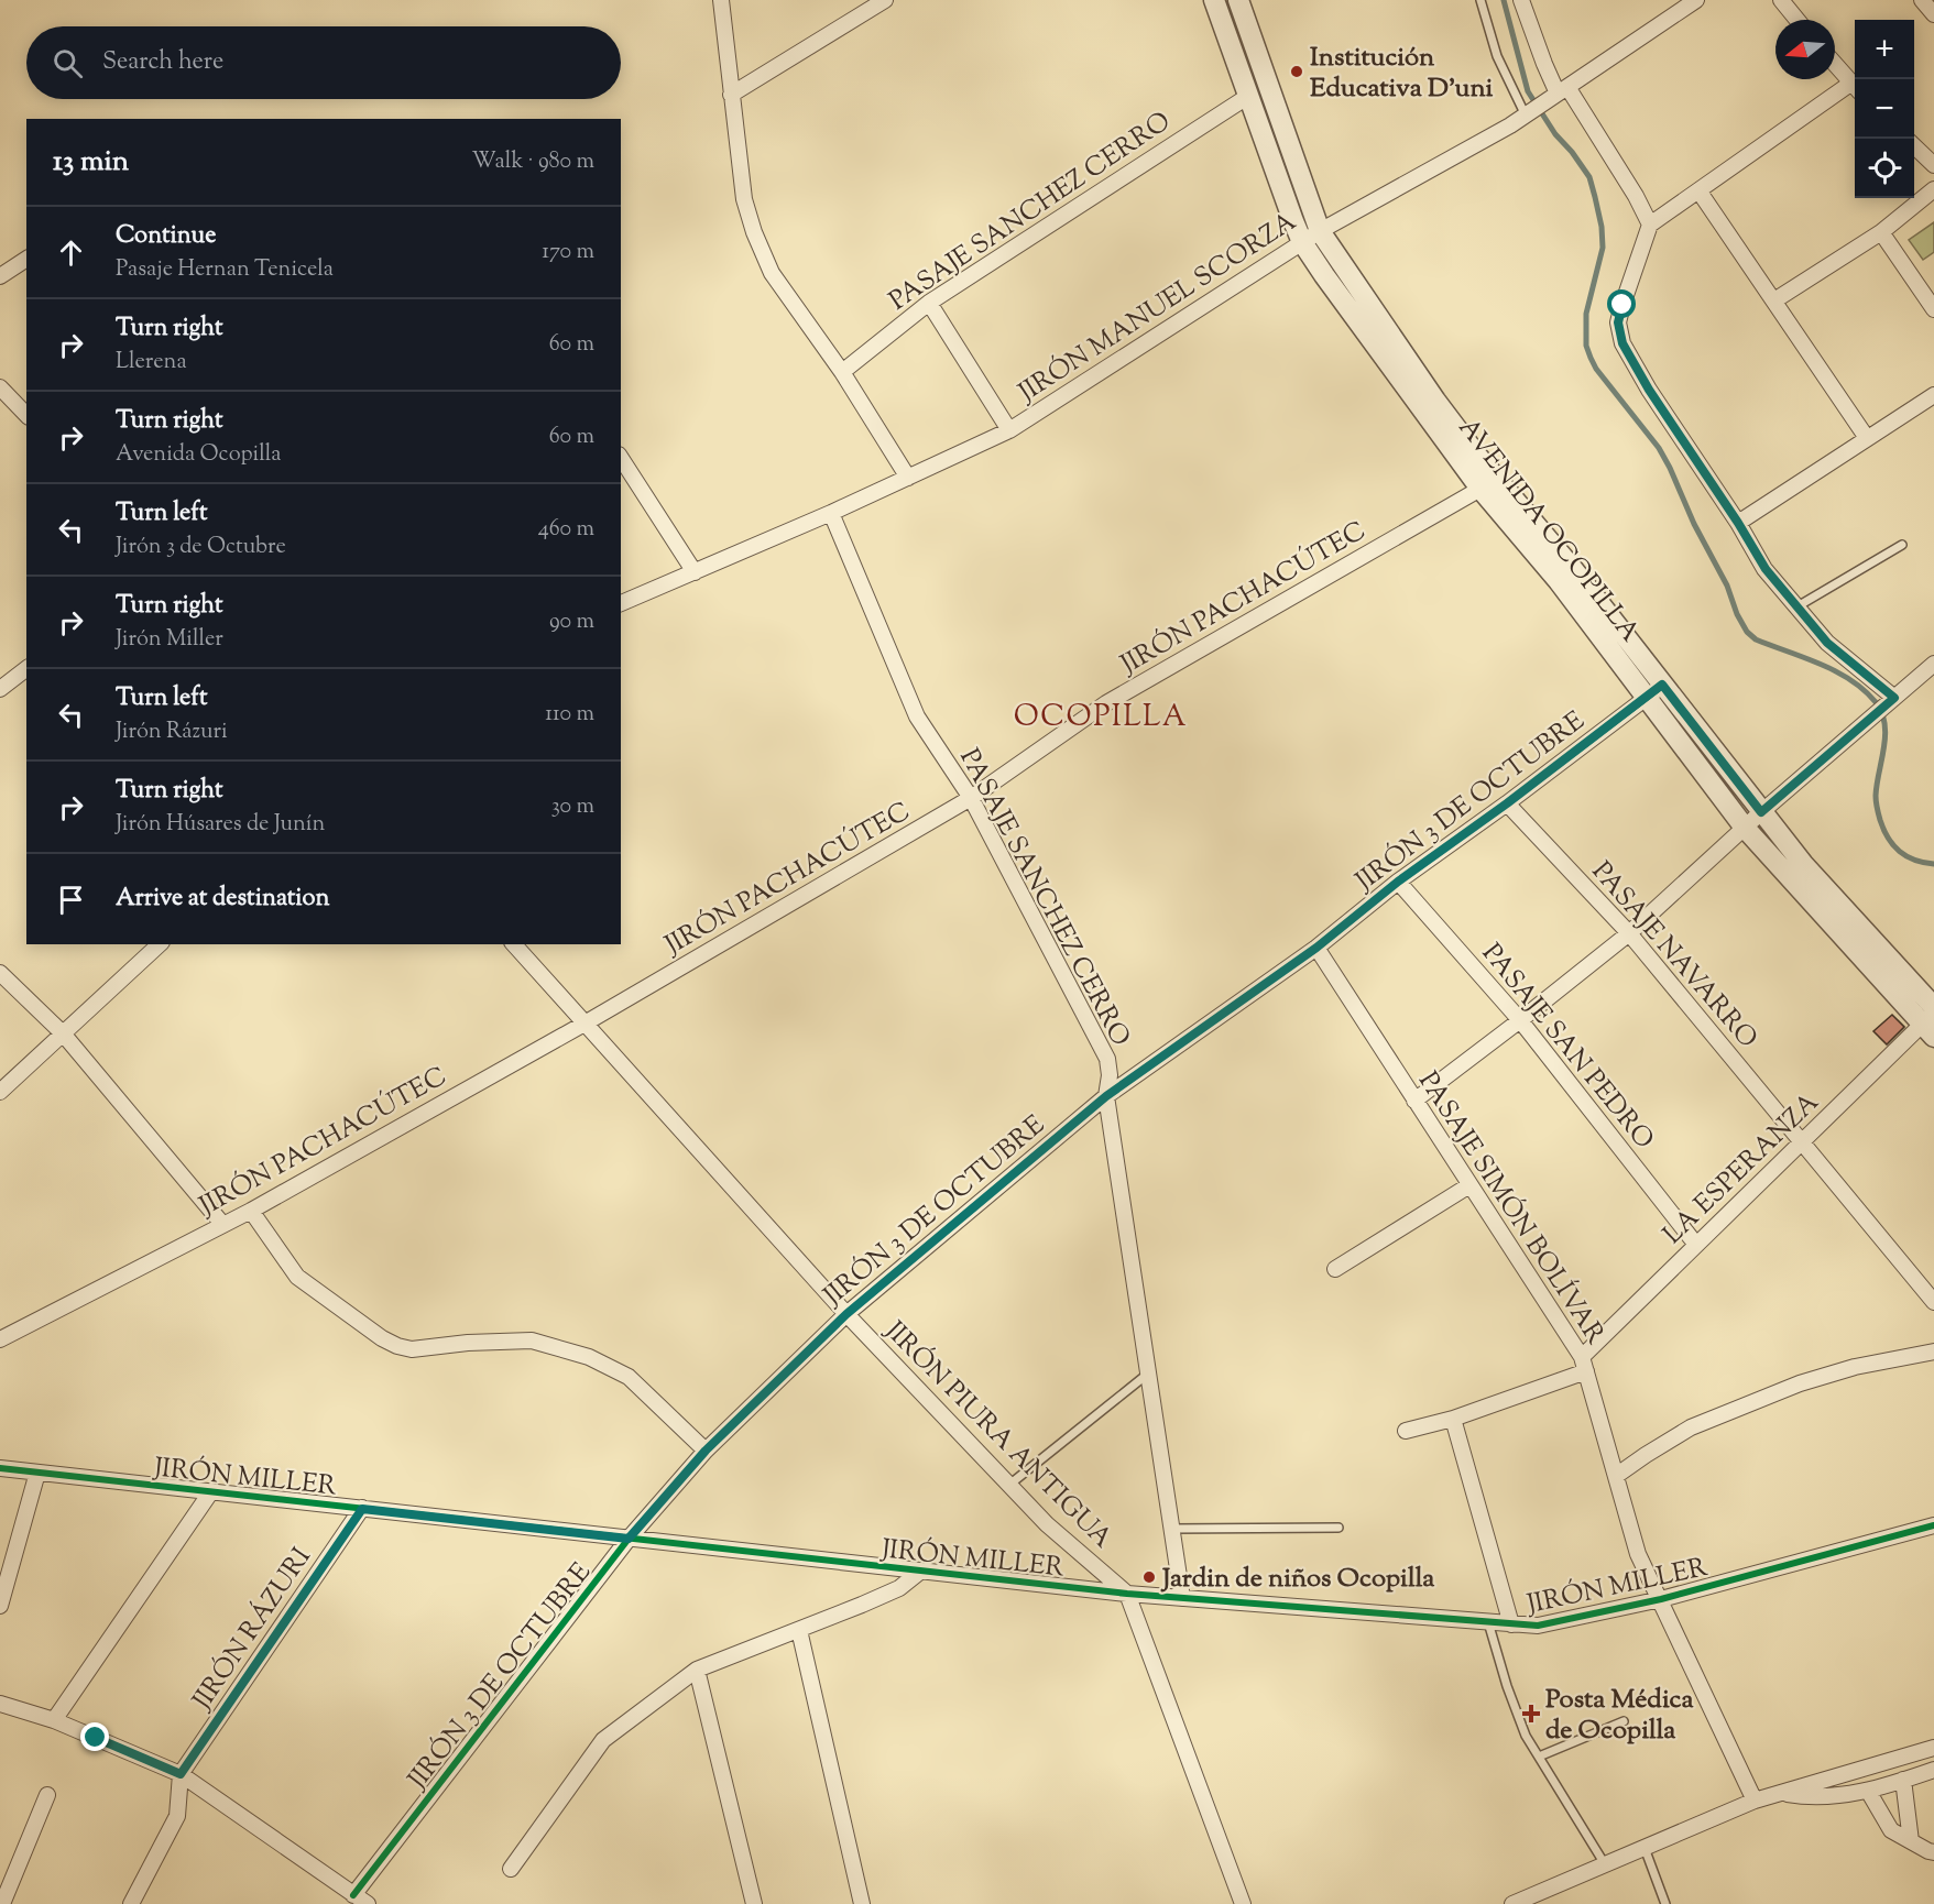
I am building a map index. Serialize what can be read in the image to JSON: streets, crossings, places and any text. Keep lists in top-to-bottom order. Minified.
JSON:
{"streets":{"street":["PASAJE SANCHEZ CERRO","JIRÓN MANUEL SCORZA","AVENIDA OCOPILLA","JIRÓN PACHACÚTEC","JIRÓN 3 DE OCTUBRE","PASAJE NAVARRO","PASAJE SAN PEDRO","LA ESPERANZA","PASAJE SIMÓN BOLÍVAR","JIRÓN PIURA ANTIGUA","JIRÓN MILLER","JIRÓN RÁZURI"]},"crossings":[["PASAJE SANCHEZ CERRO","JIRÓN MANUEL SCORZA"],["PASAJE SANCHEZ CERRO","AVENIDA OCOPILLA"],["PASAJE SANCHEZ CERRO","JIRÓN PACHACÚTEC"],["PASAJE SANCHEZ CERRO","JIRÓN 3 DE OCTUBRE"],["PASAJE SANCHEZ CERRO","JIRÓN MILLER"],["JIRÓN MANUEL SCORZA","AVENIDA OCOPILLA"],["AVENIDA OCOPILLA","JIRÓN PACHACÚTEC"],["AVENIDA OCOPILLA","JIRÓN 3 DE OCTUBRE"],["AVENIDA OCOPILLA","LA ESPERANZA"],["JIRÓN PACHACÚTEC","JIRÓN PIURA ANTIGUA"],["JIRÓN 3 DE OCTUBRE","PASAJE NAVARRO"],["JIRÓN 3 DE OCTUBRE","PASAJE SAN PEDRO"],["JIRÓN 3 DE OCTUBRE","PASAJE SIMÓN BOLÍVAR"],["JIRÓN 3 DE OCTUBRE","JIRÓN PIURA ANTIGUA"],["JIRÓN 3 DE OCTUBRE","JIRÓN MILLER"],["PASAJE NAVARRO","LA ESPERANZA"],["PASAJE SAN PEDRO","LA ESPERANZA"],["LA ESPERANZA","PASAJE SIMÓN BOLÍVAR"],["PASAJE SIMÓN BOLÍVAR","JIRÓN MILLER"],["JIRÓN PIURA ANTIGUA","JIRÓN MILLER"],["JIRÓN MILLER","JIRÓN RÁZURI"]],"districts":["OCOPILLA"],"places":{"other":["Institución Educativa D'uni","Jardin de niños Ocopilla"],"health":["Posta Médica de Ocopilla"]},"north":"left","page":{"map_buttons":["+","−"],"search":"Search here","heading":["13 min","Walk · 980 m"],"list":[["Continue","Pasaje Hernan Tenicela","170 m"],["Turn right","Llerena","60 m"],["Turn right","Avenida Ocopilla","60 m"],["Turn left","Jirón 3 de Octubre","460 m"],["Turn right","Jirón Miller","90 m"],["Turn left","Jirón Rázuri","110 m"],["Turn right","Jirón Húsares de Junín","30 m"],"Arrive at destination"]}}
